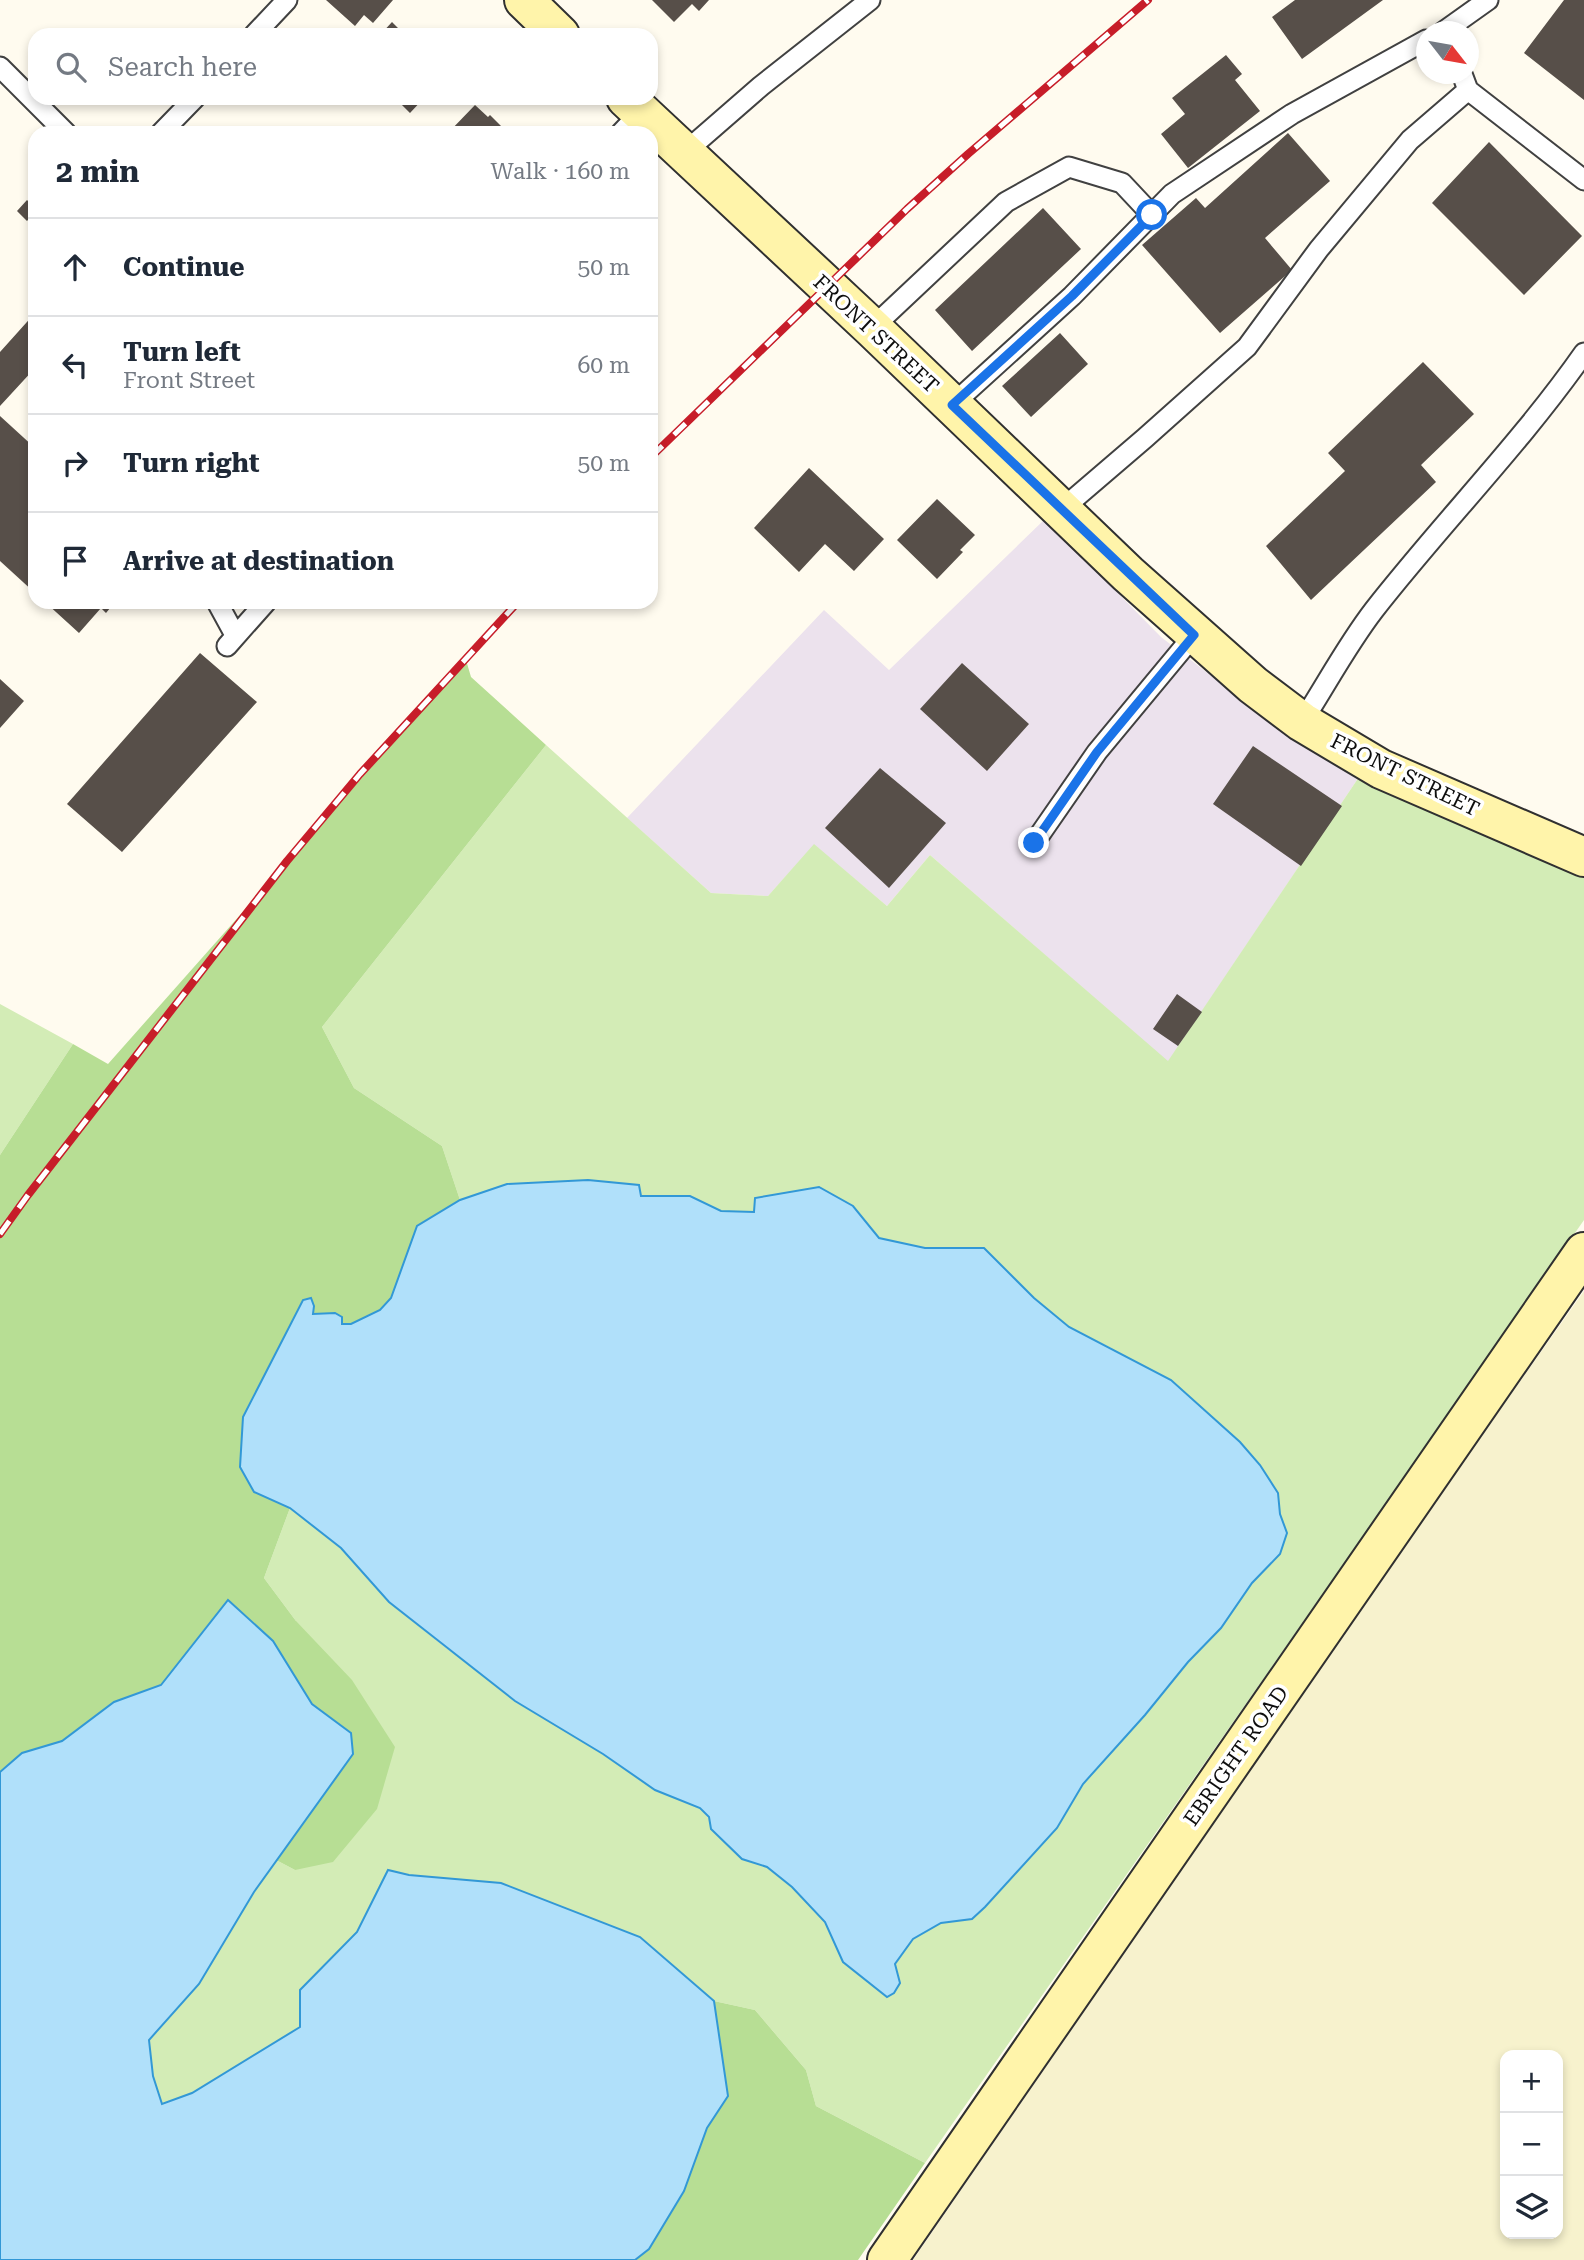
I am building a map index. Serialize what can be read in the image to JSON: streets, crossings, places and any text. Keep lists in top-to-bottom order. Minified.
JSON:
{"streets":{"street":["FRONT STREET","EBRIGHT ROAD"]},"north":"bottom right","page":{"search":"Search here","heading":["2 min","Walk · 160 m"],"list":[["Continue","50 m"],["Turn left","Front Street","60 m"],["Turn right","50 m"],"Arrive at destination"],"map_buttons":["+","−"]}}
